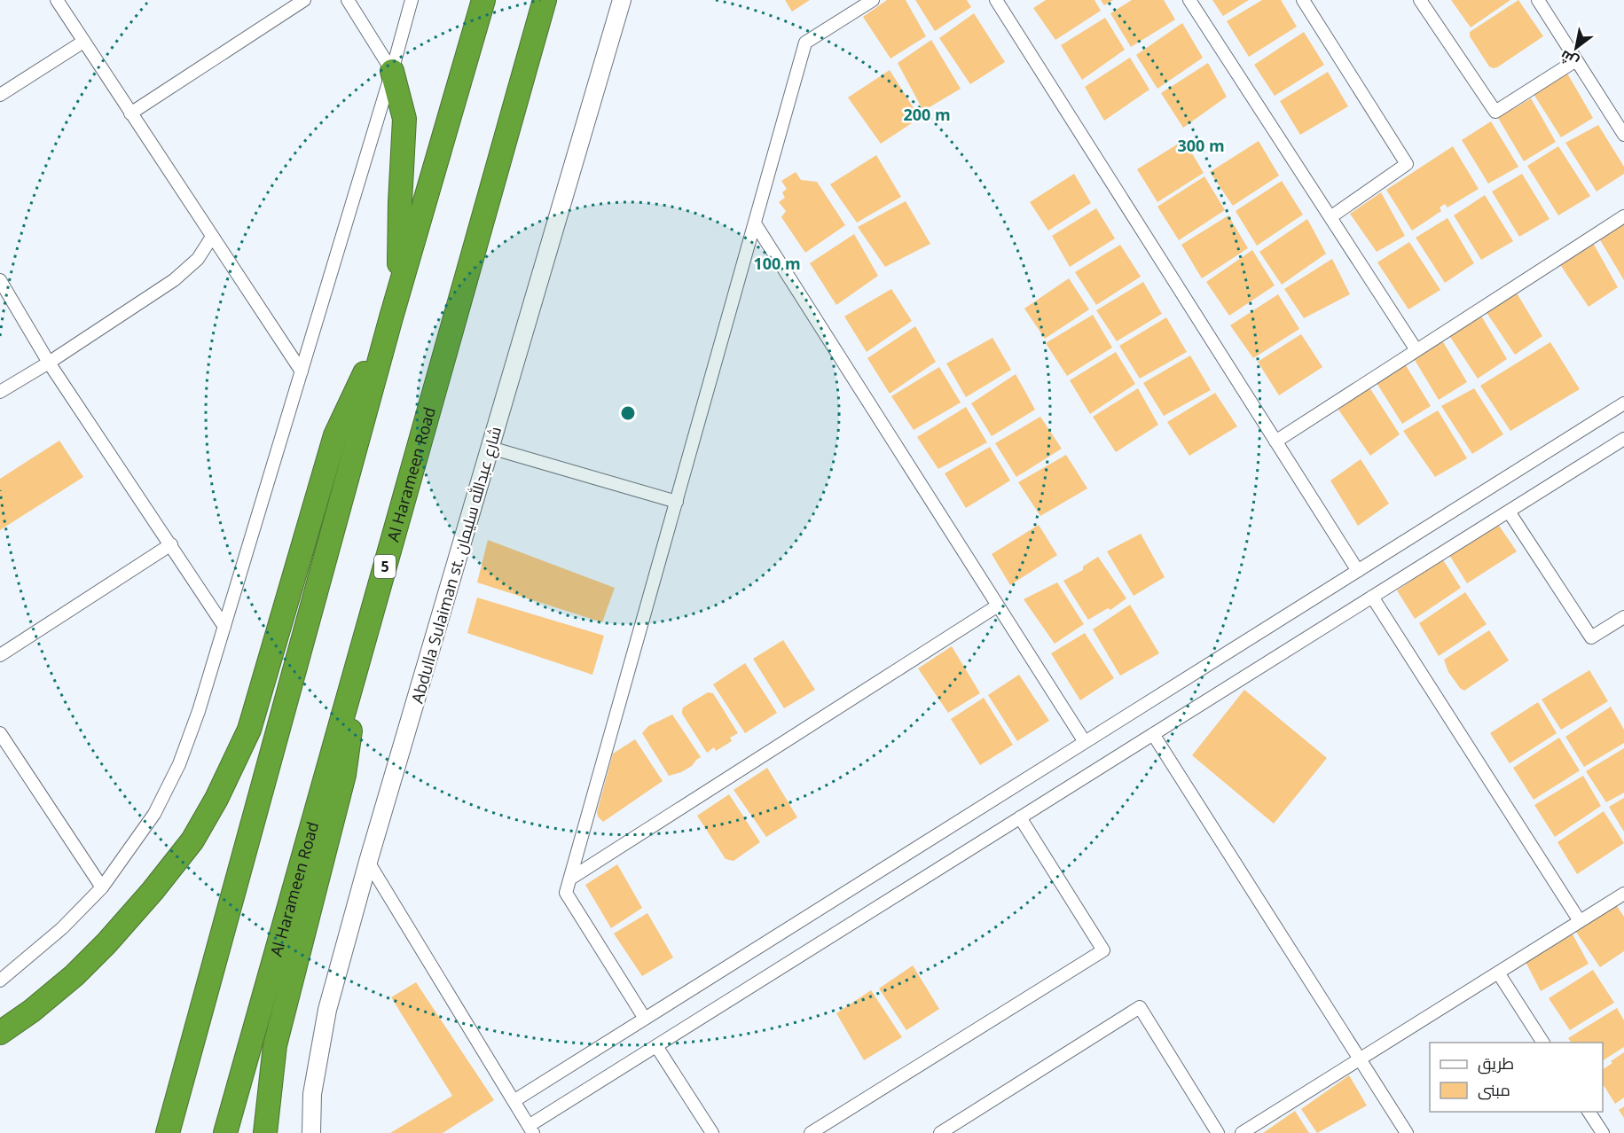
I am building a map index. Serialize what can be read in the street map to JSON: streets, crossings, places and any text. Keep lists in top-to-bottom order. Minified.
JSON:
{"streets":{"highway":["Al Harameen Road","5"],"main road":["Abdulla Sulaiman st. شارع عبدالله سليمان"]},"legend":["طريق","مبنى"],"north":"bottom left","rings":["200 m","300 m","100 m"]}
